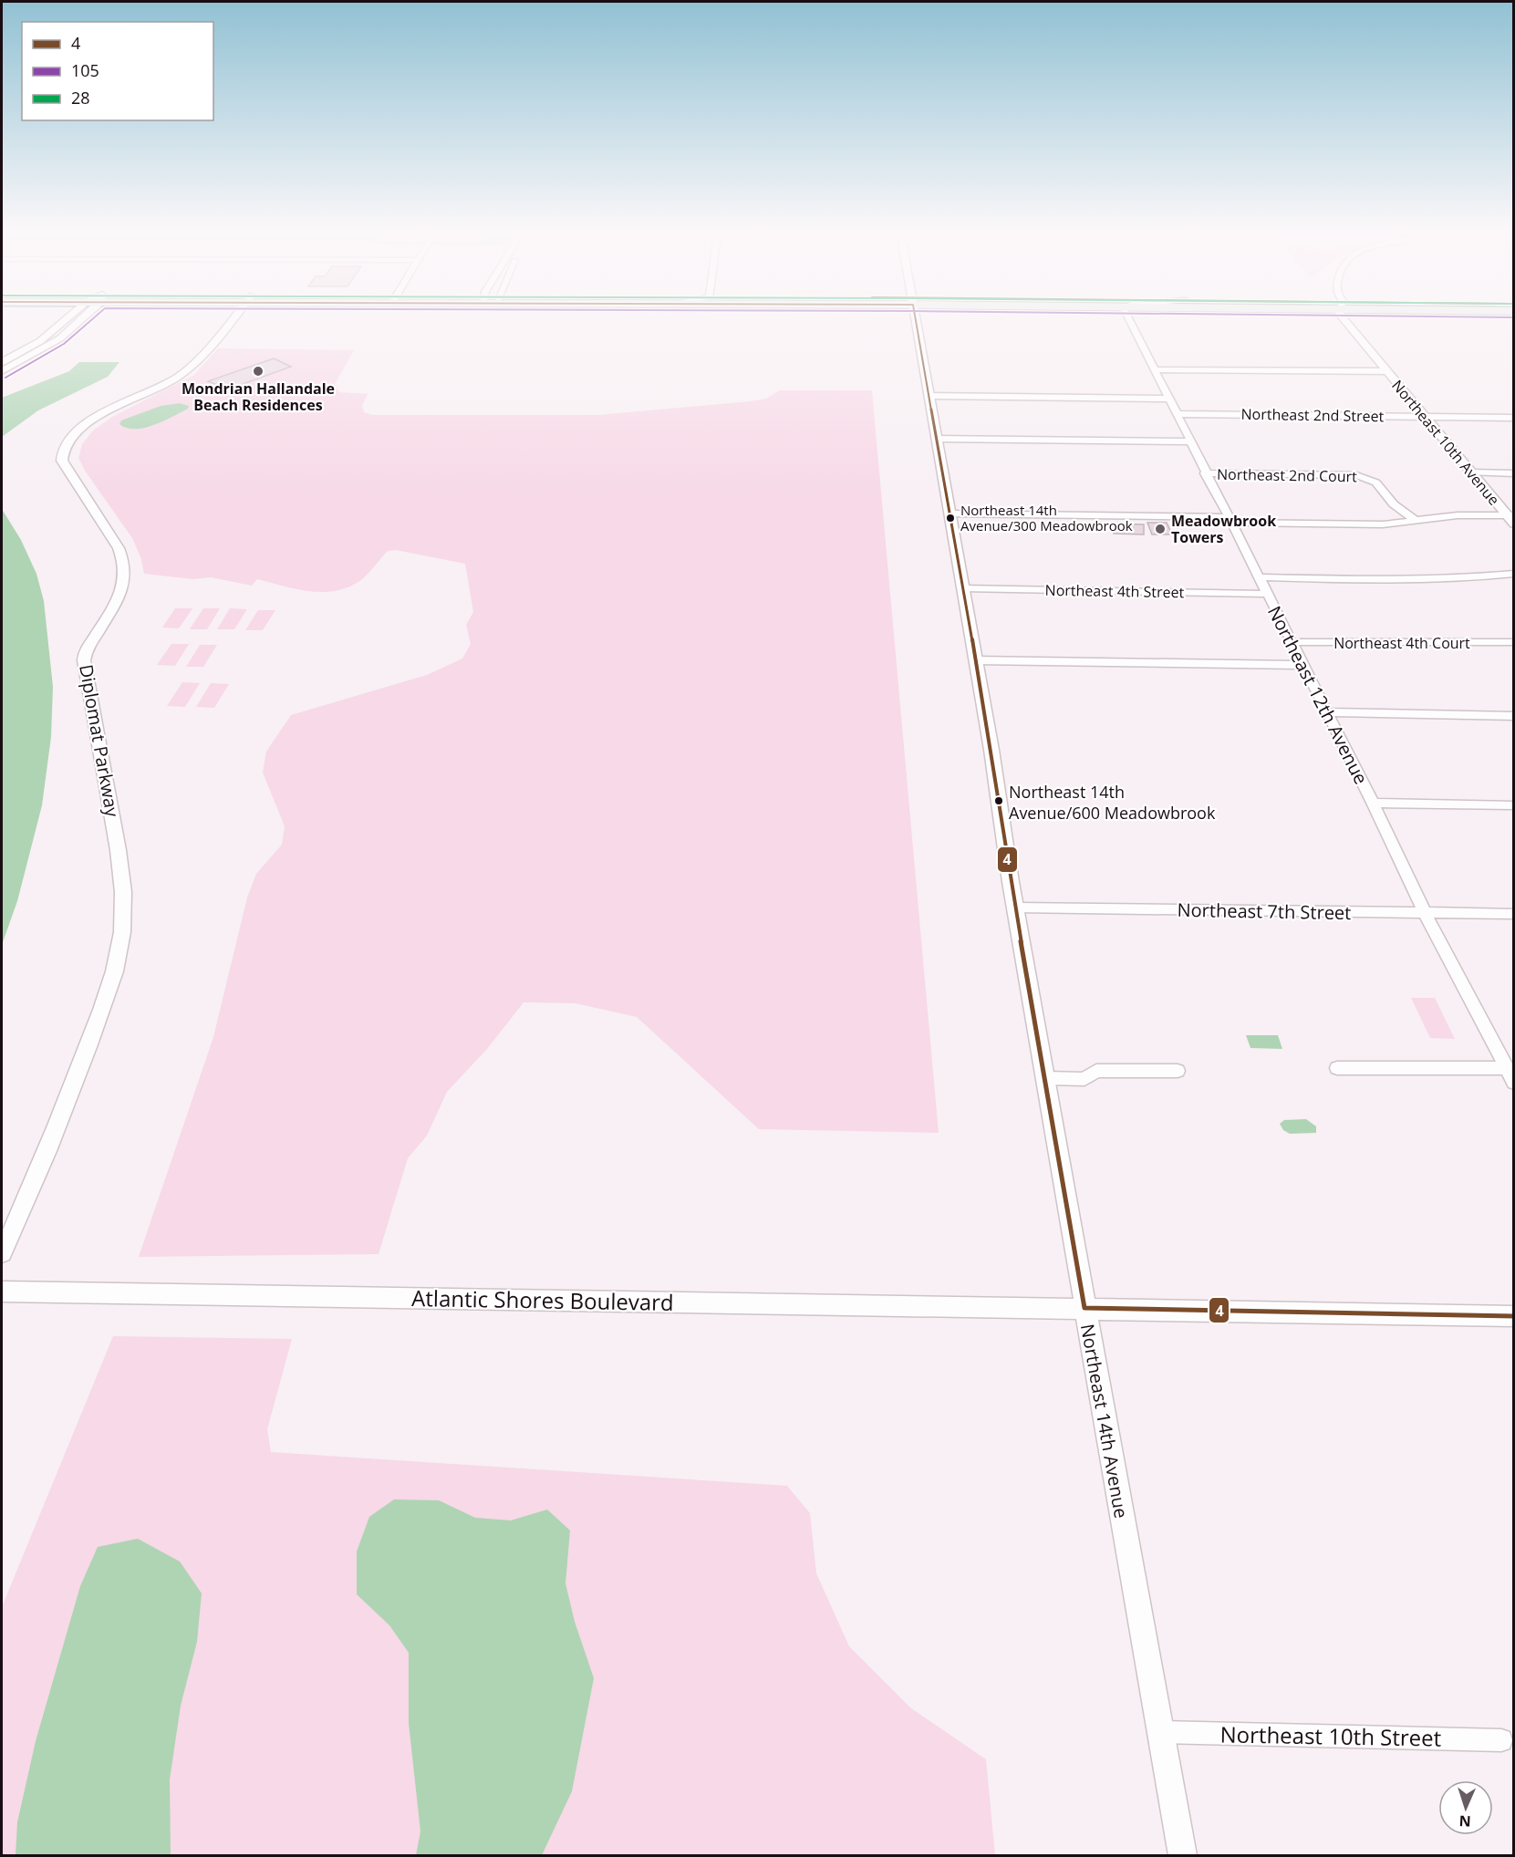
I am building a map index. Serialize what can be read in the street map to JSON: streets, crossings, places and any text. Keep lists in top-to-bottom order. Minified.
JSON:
{"streets":{"street":["Northeast 2nd Street","Northeast 10th Avenue","Northeast 2nd Court","Northeast 4th Street","Northeast 4th Court","Northeast 12th Avenue","Diplomat Parkway","Northeast 7th Street","Atlantic Shores Boulevard","Northeast 14th Avenue","Northeast 10th Street"]},"crossings":[["Northeast 2nd Street","Northeast 10th Avenue"],["Northeast 2nd Street","Northeast 12th Avenue"],["Northeast 2nd Court","Northeast 12th Avenue"],["Northeast 4th Street","Northeast 12th Avenue"],["Northeast 4th Street","Northeast 14th Avenue"],["Northeast 4th Court","Northeast 12th Avenue"],["Northeast 12th Avenue","Northeast 7th Street"],["Northeast 7th Street","Northeast 14th Avenue"],["Atlantic Shores Boulevard","Northeast 14th Avenue"],["Northeast 14th Avenue","Northeast 10th Street"]],"places":["Mondrian Hallandale Beach Residences","Northeast 14th Avenue/300 Meadowbrook","Meadowbrook Towers","Northeast 14th Avenue/600 Meadowbrook"],"lines":["transit line 4","transit line 105"],"legend":["4","105","28"],"north":"bottom"}
